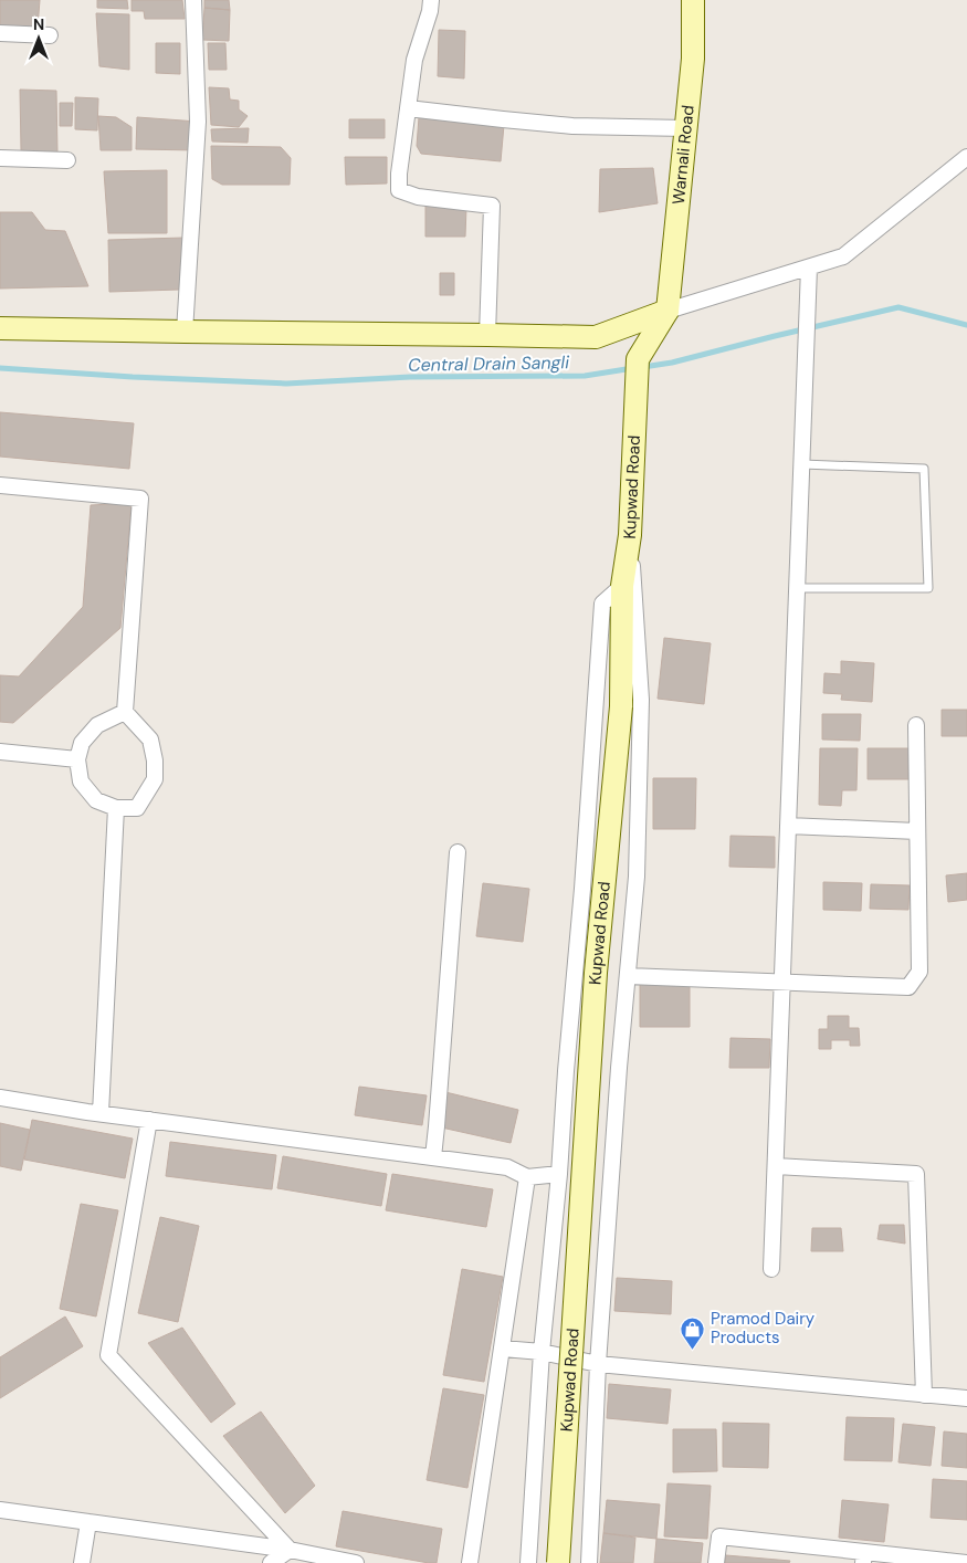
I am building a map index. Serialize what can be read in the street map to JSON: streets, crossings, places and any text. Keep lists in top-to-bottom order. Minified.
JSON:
{"streets":{"main road":["Warnali Road","Kupwad Road"]},"crossings":[["Warnali Road","Kupwad Road"]],"water":["Central Drain Sangli"],"places":{"shop":["Pramod Dairy Products"]},"north":"top"}
